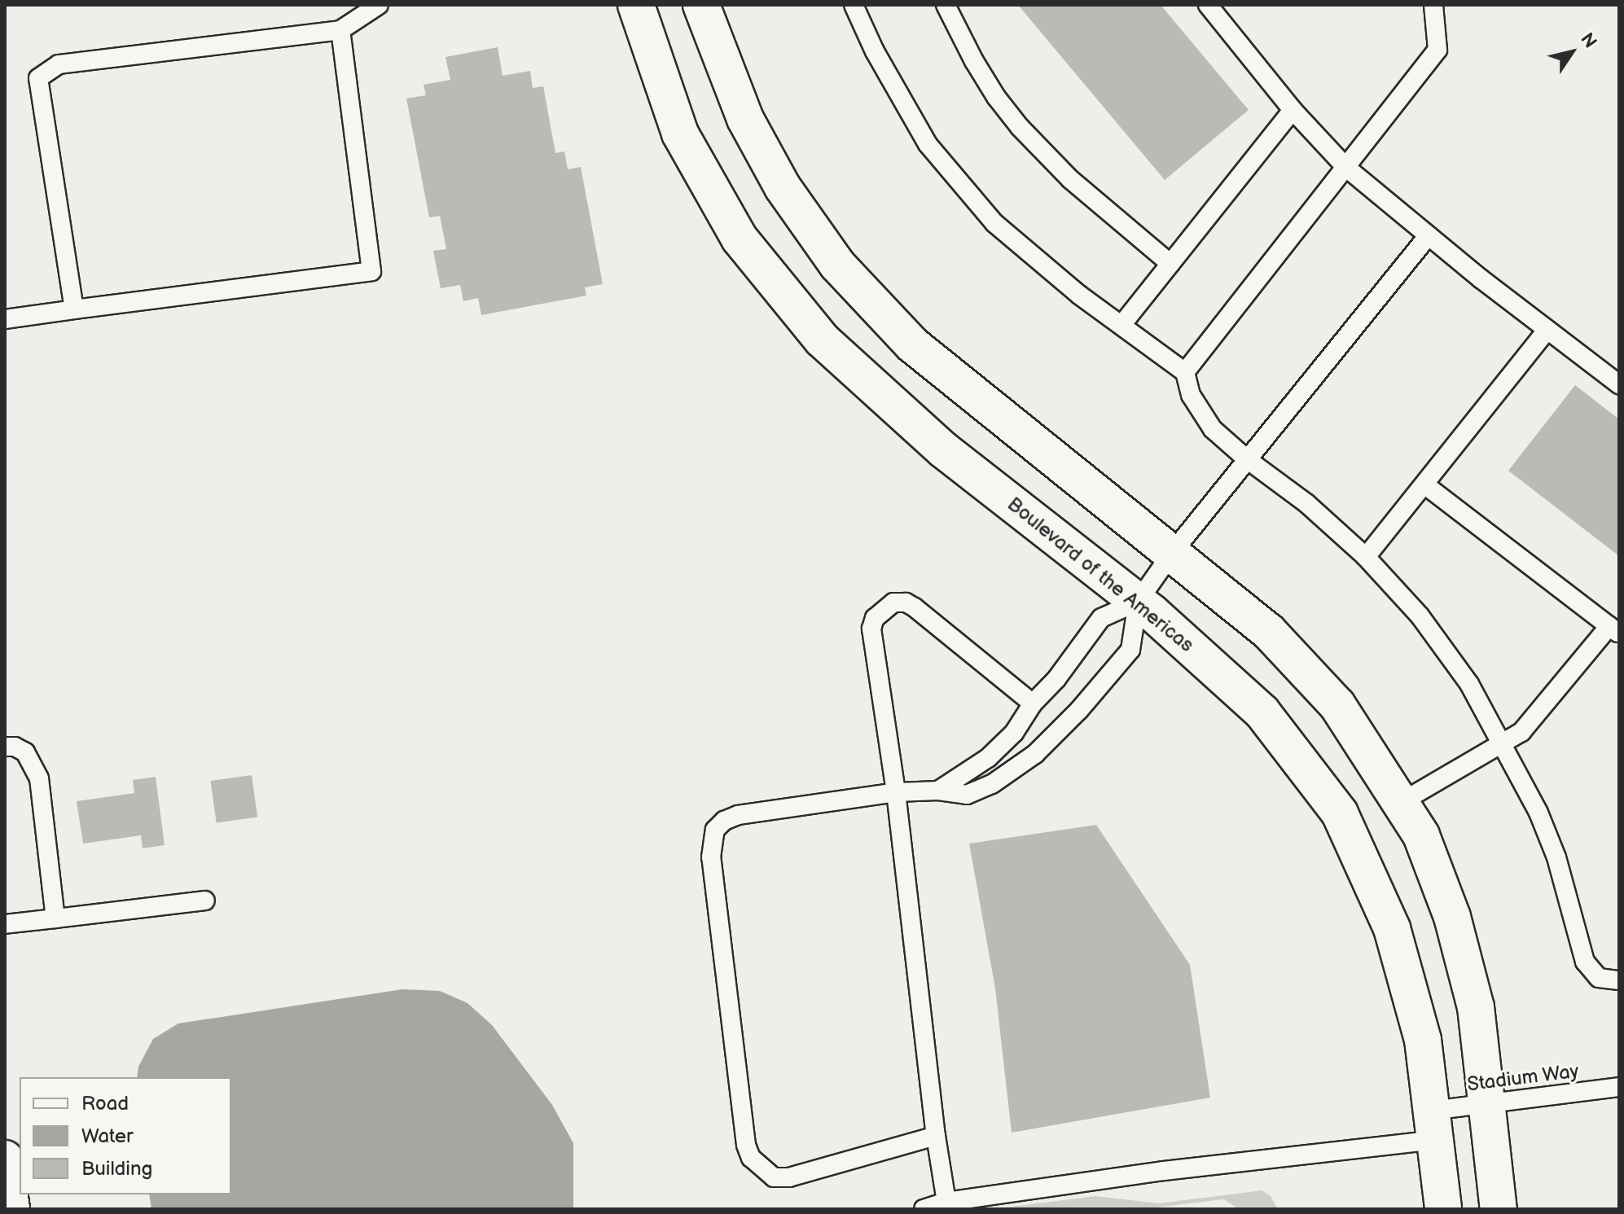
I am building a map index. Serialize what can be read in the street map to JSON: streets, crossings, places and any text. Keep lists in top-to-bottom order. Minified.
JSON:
{"streets":{"street":["Boulevard of the Americas"],"lane":["Stadium Way"]},"crossings":[["Boulevard of the Americas","Stadium Way"]],"legend":["Road","Water","Building"],"north":"top right"}
